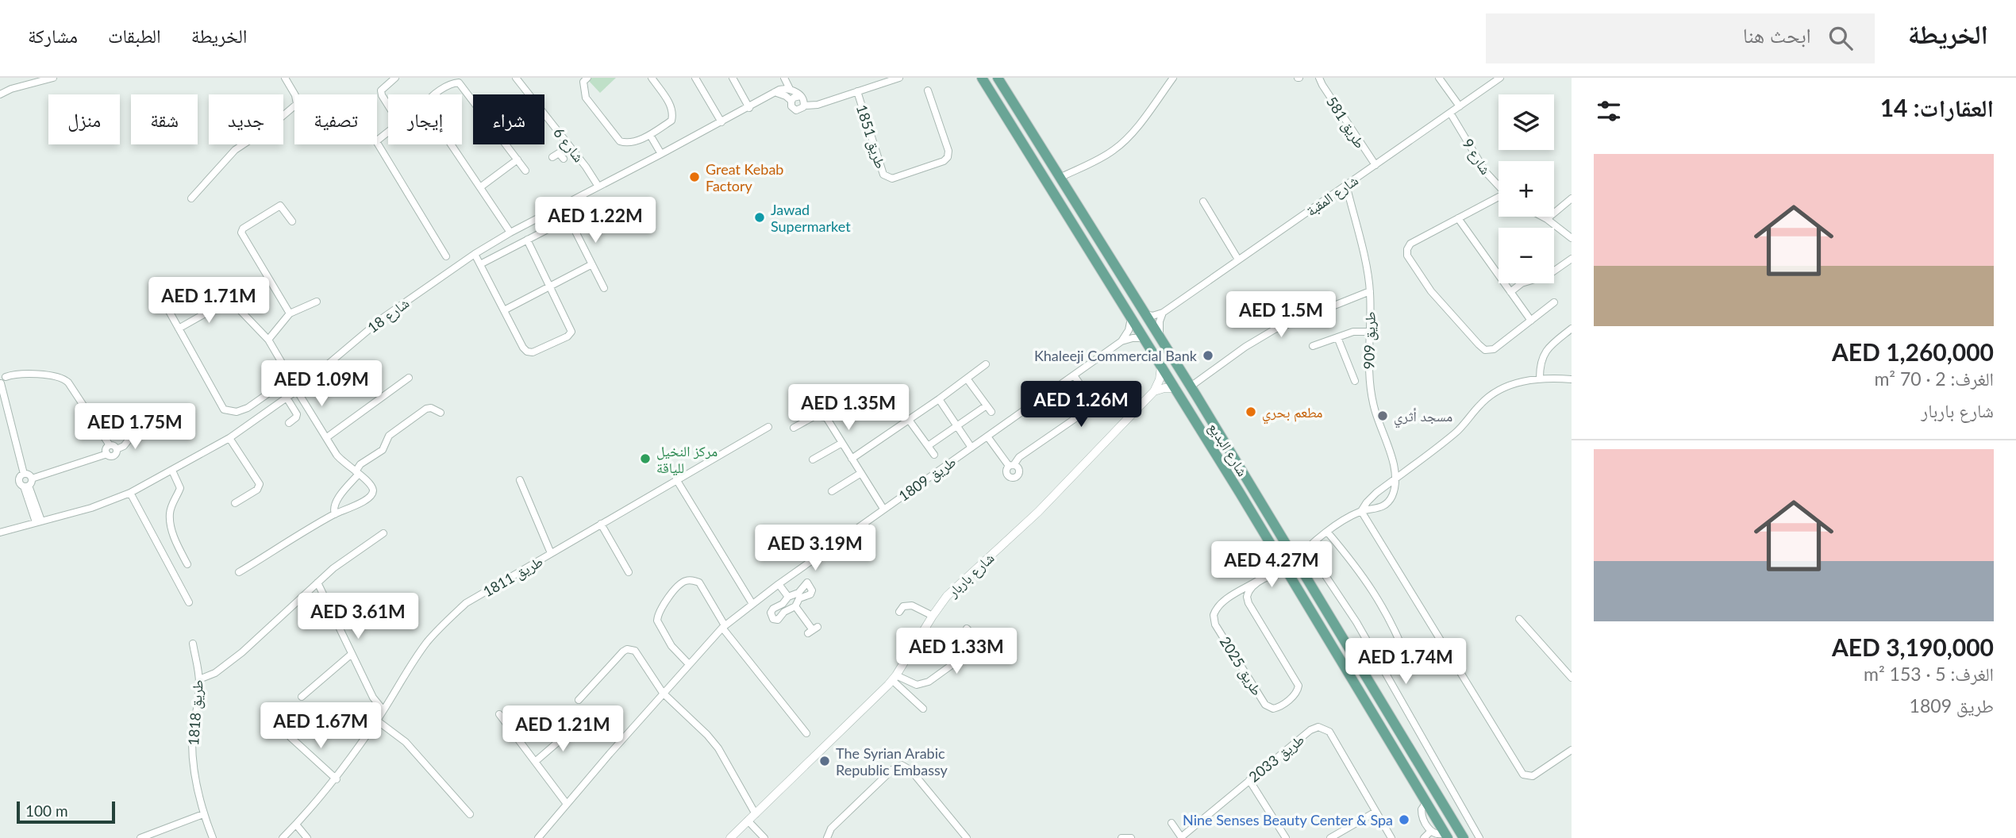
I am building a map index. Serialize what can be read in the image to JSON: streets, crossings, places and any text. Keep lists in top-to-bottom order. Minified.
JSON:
{"streets":{"main road":["شارع البديع"],"street":["طريق 581","طريق 1851","شارع 6","شارع 9","شارع المقبة","شارع 18","طريق 909","طريق 1809","شارع باربار","طريق 1811","طريق 2025","طريق 1818","طريق 2033"]},"crossings":[["طريق 581","شارع المقبة"],["شارع 6","شارع 18"],["شارع 9","شارع المقبة"],["شارع المقبة","طريق 909"],["شارع المقبة","شارع البديع"],["شارع البديع","طريق 1809"],["شارع البديع","شارع باربار"],["شارع البديع","طريق 2025"]],"places":["Great Kebab Factory","Jawad Supermarket","Khaleeji Commercial Bank","مطعم بحري","مسجد أثري","مركز النخيل للياقة","The Syrian Arabic Republic Embassy","Nine Senses Beauty Center & Spa"],"scale_bar":"100 m","page":{"header":"الخريطة","search":"ابحث هنا","nav":["الخريطة","الطبقات","مشاركة"],"heading":"العقارات: 14","map_buttons":["+","−"],"chip":["شراء","إيجار","تصفية","جديد","شقة","منزل"],"list":[{"name":"AED 1,260,000","note":"الغرف: 2 · 70 m² · شارع باربار"},{"name":"AED 3,190,000","note":"الغرف: 5 · 153 m² · طريق 1809"}],"price":["AED 1.22M","AED 1.71M","AED 1.5M","AED 1.09M","AED 1.26M","AED 1.35M","AED 1.75M","AED 3.19M","AED 4.27M","AED 3.61M","AED 1.33M","AED 1.74M","AED 1.67M","AED 1.21M"],"scale":"100 m"}}
